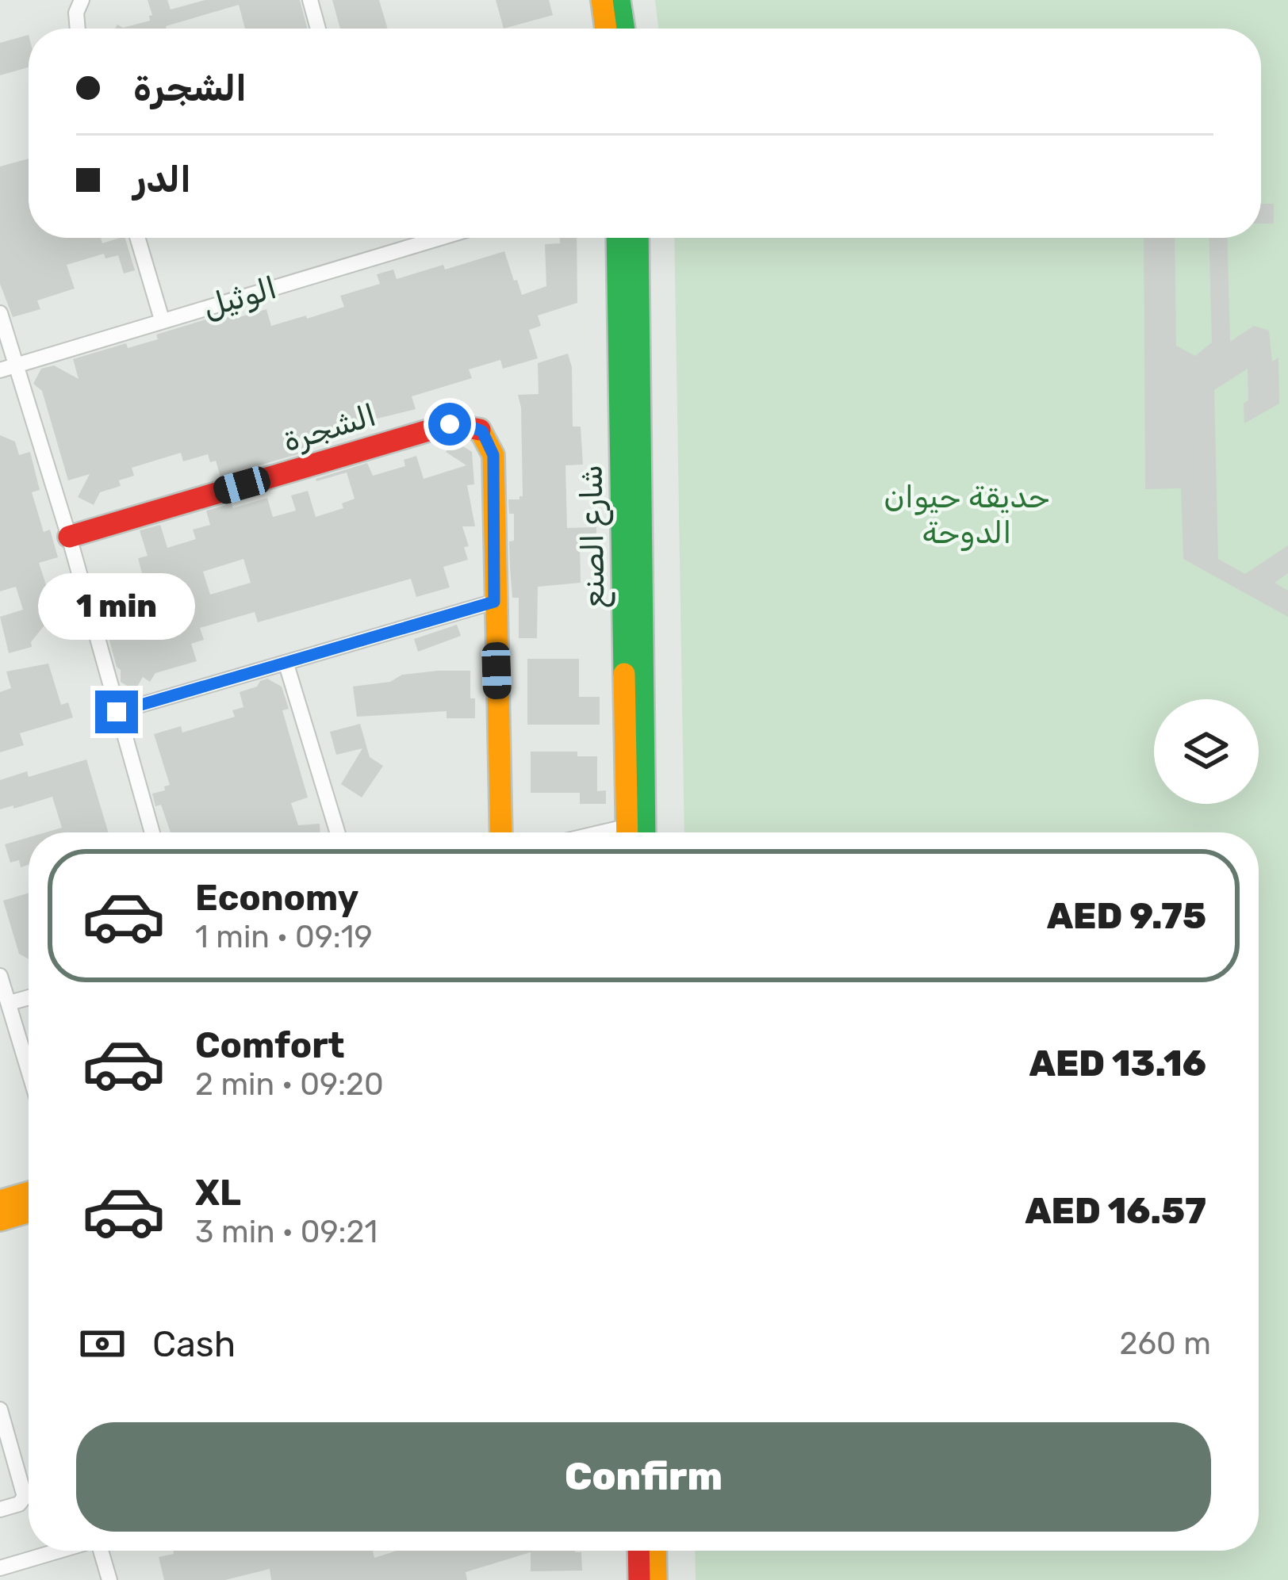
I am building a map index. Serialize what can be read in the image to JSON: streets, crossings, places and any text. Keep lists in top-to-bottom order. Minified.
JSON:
{"streets":{"street":["الوثيل","الشجرة","شارع الصنع"]},"parks":["حديقة حيوان الدوحة"],"page":{"banner":["الشجرة","الدر"],"bubble":"1 min","list":[{"name":"Economy","note":"1 min · 09:19","value":"AED 9.75"},{"name":"Comfort","note":"2 min · 09:20","value":"AED 13.16"},{"name":"XL","note":"3 min · 09:21","value":"AED 16.57"}],"pay":["Cash","260 m"],"buttons":"Confirm"}}
